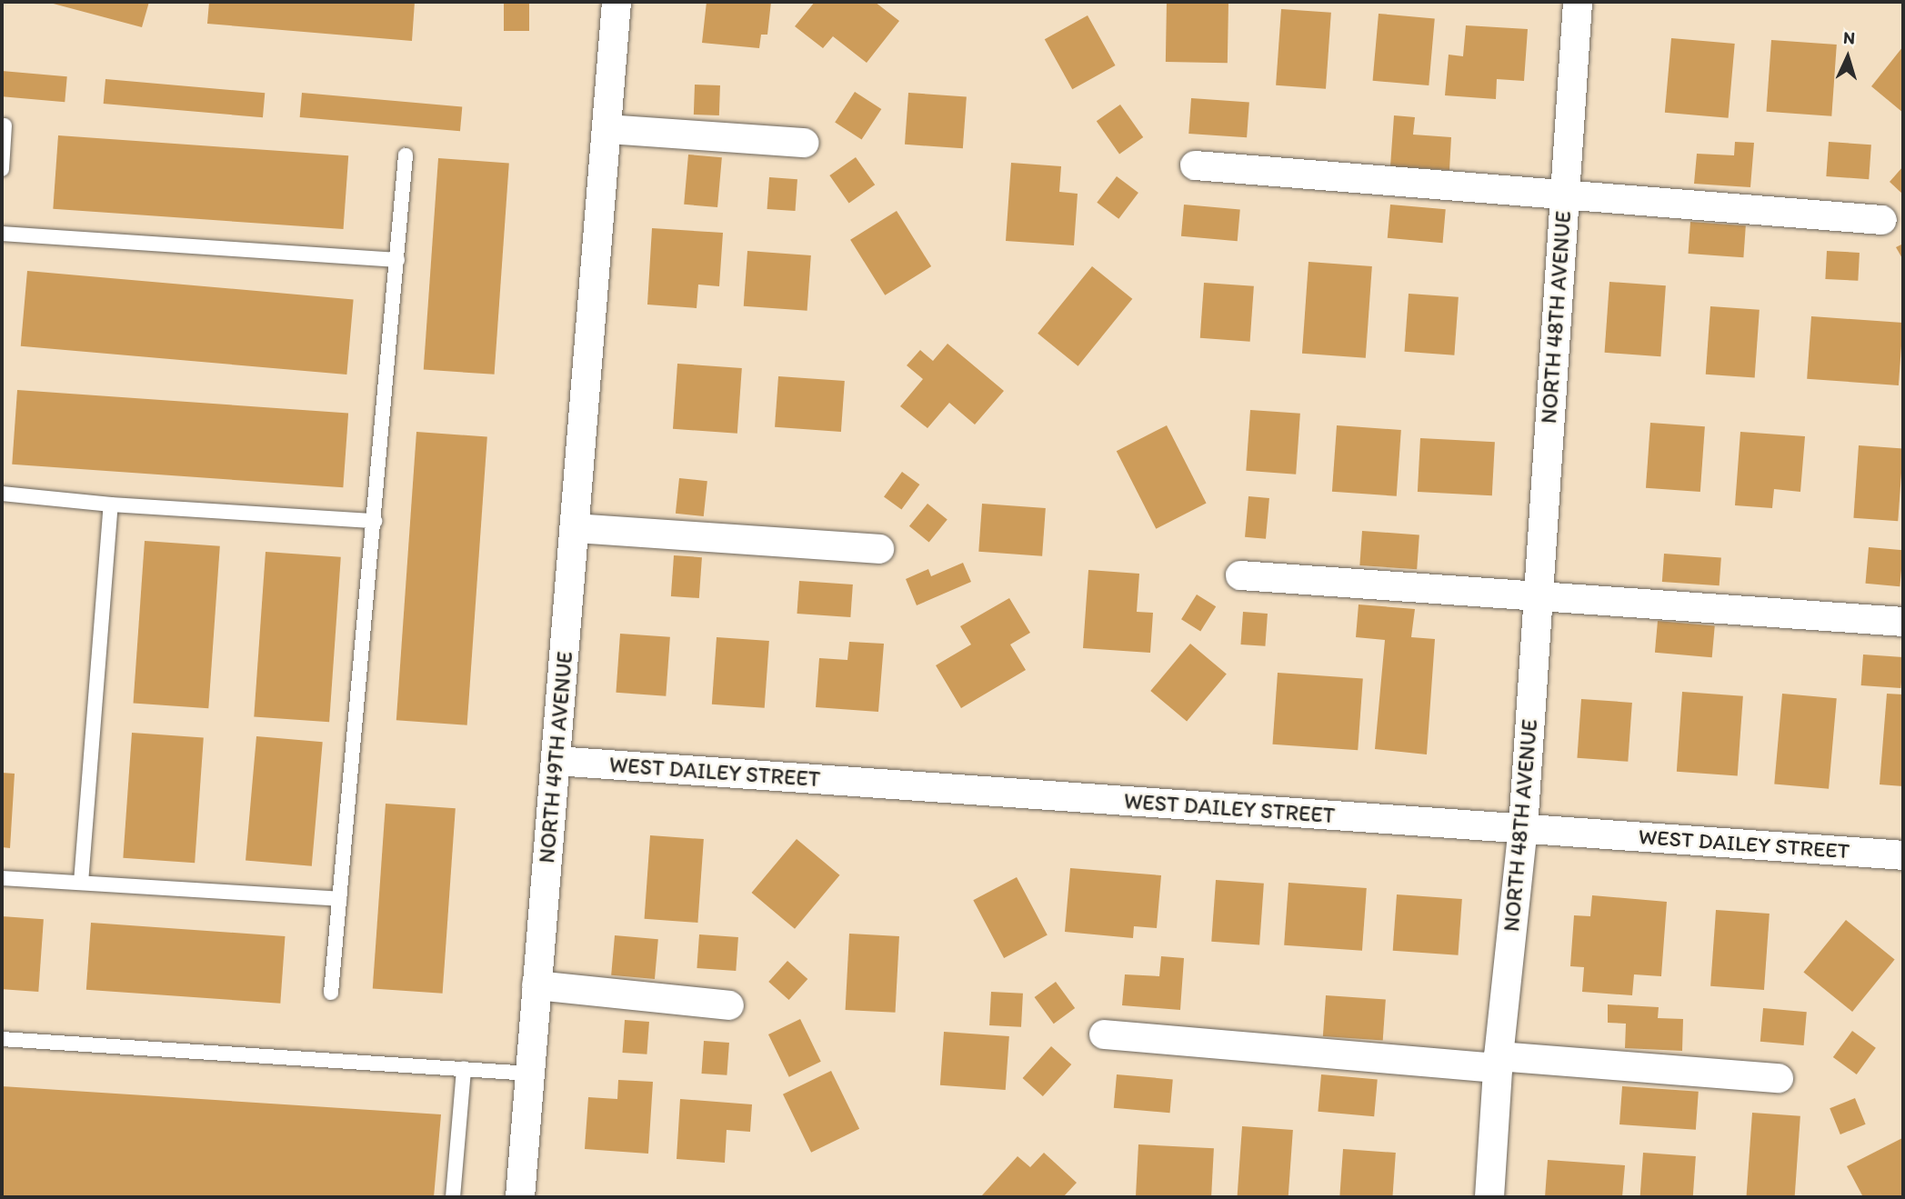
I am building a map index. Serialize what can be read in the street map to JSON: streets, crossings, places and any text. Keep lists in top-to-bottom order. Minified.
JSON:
{"streets":{"street":["NORTH 48TH AVENUE","NORTH 49TH AVENUE","WEST DAILEY STREET"]},"crossings":[["NORTH 48TH AVENUE","WEST DAILEY STREET"],["NORTH 49TH AVENUE","WEST DAILEY STREET"]],"north":"top"}
